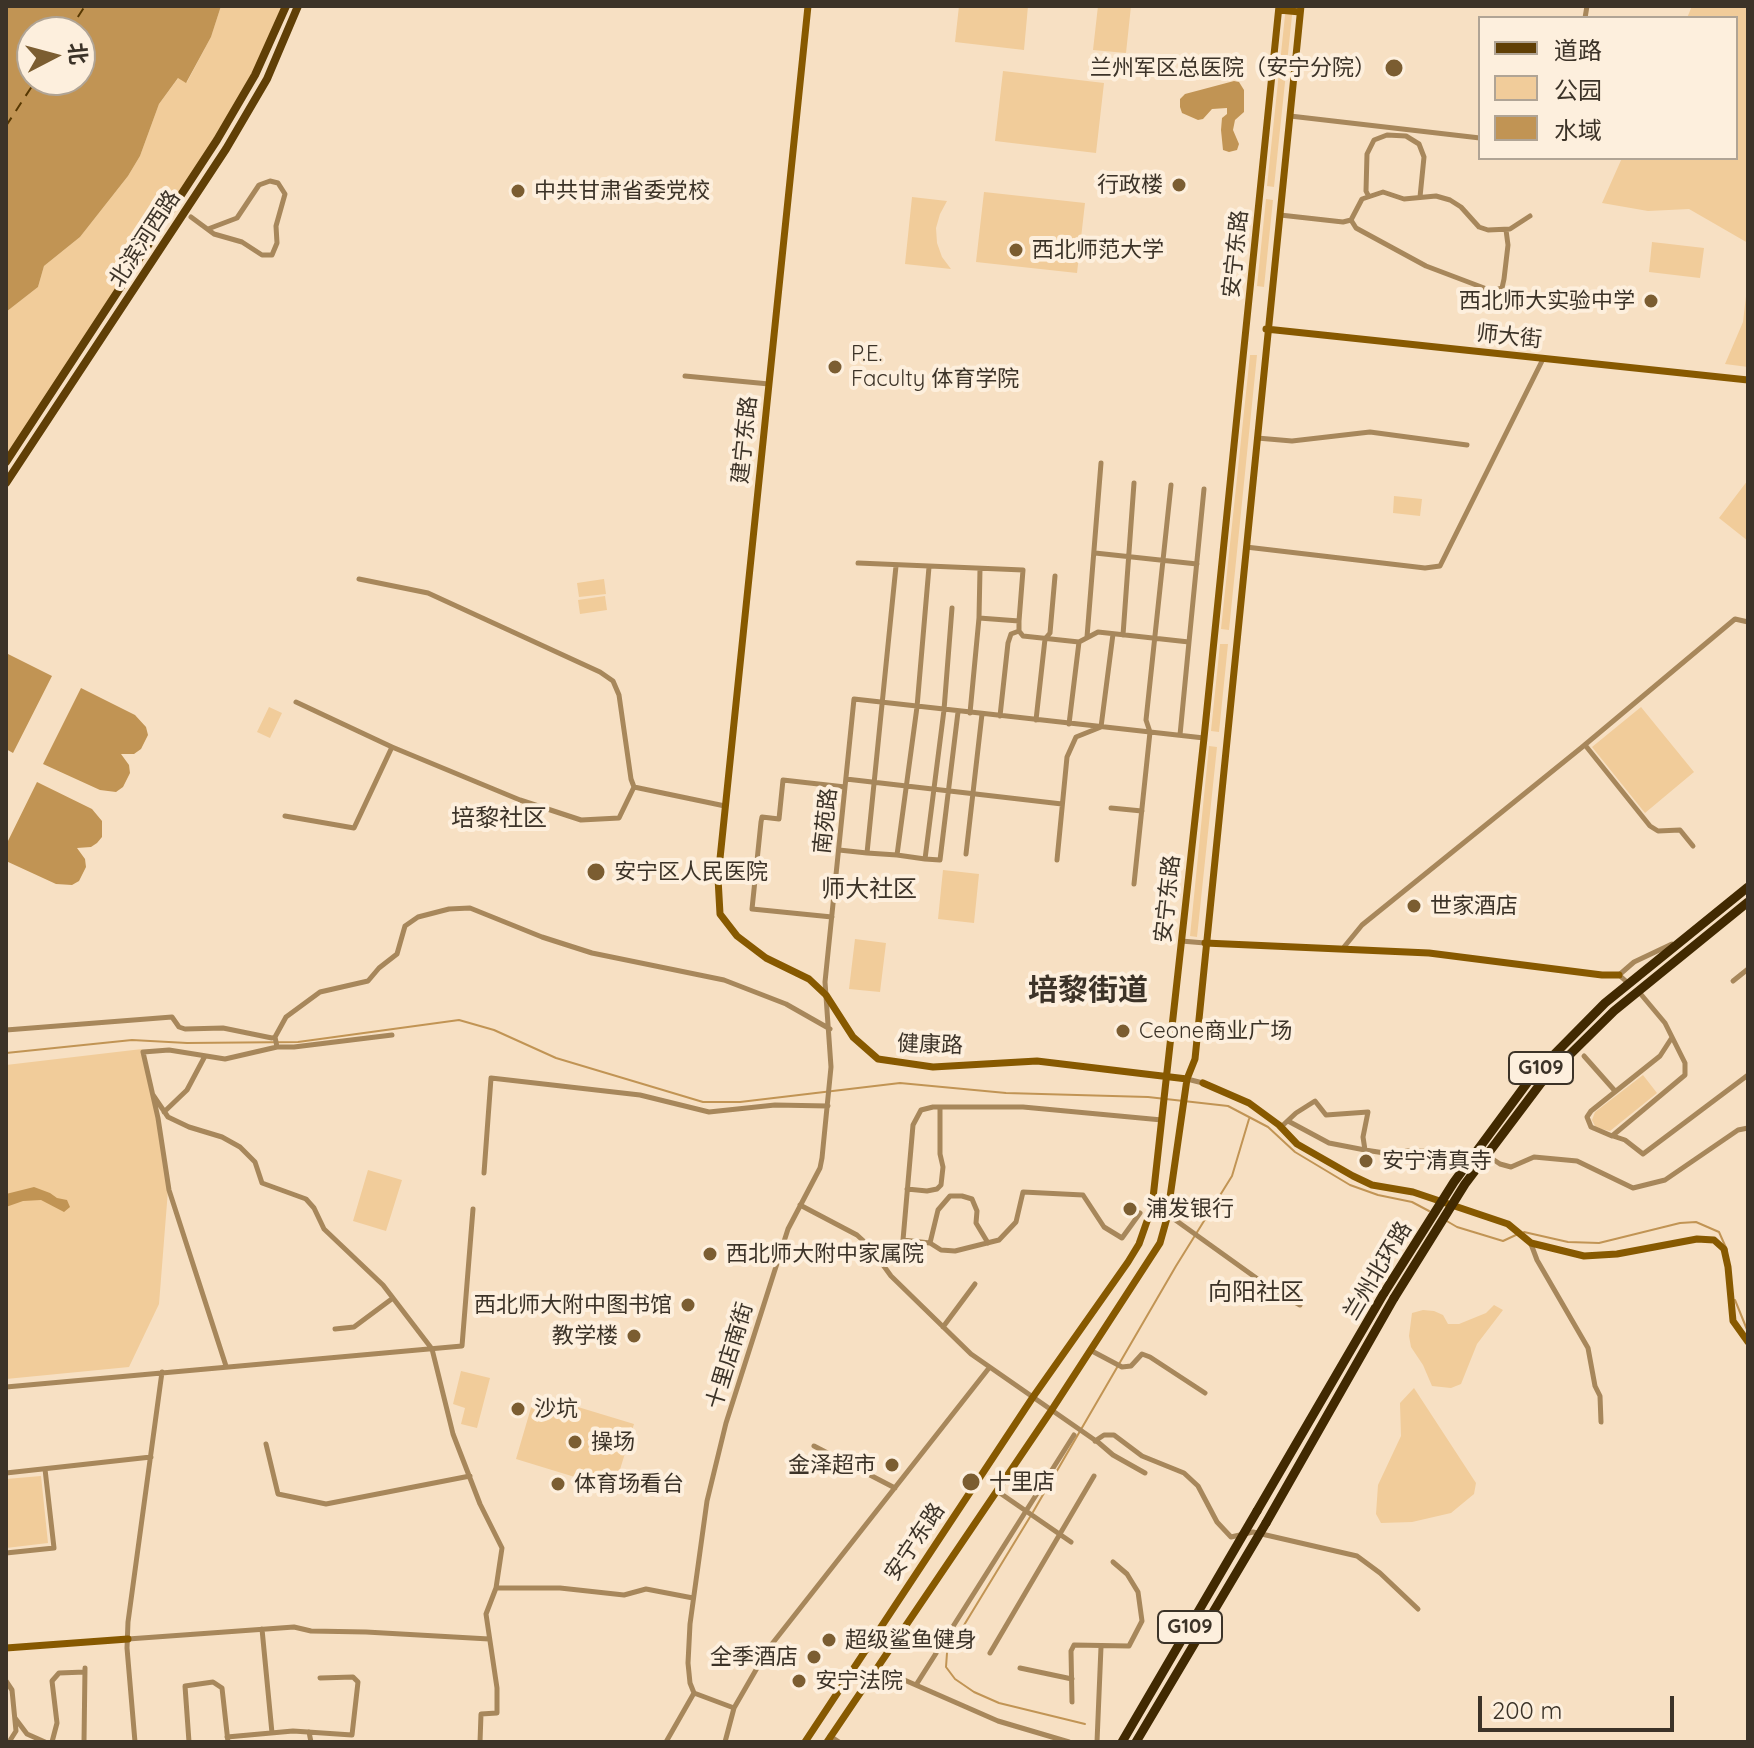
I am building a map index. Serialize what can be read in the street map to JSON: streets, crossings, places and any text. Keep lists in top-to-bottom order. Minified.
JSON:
{"streets":{"highway":["G109","兰州北环路"],"main road":["北滨河西路","安宁东路","师大街","建宁东路","健康路"],"street":["南苑路","十里店南街"]},"crossings":[["安宁东路","师大街"],["安宁东路","健康路"],["建宁东路","健康路"],["南苑路","健康路"],["南苑路","十里店南街"],["健康路","十里店南街"]],"districts":["培黎社区","师大社区","培黎街道","向阳社区"],"places":["兰州军区总医院（安宁分院）","行政楼","中共甘肃省委党校","西北师范大学","西北师大实验中学","P.E. Faculty 体育学院","安宁区人民医院","世家酒店","Ceone商业广场","安宁清真寺","浦发银行","西北师大附中家属院","西北师大附中图书馆","教学楼","沙坑","操场","金泽超市","十里店","体育场看台","超级鲨鱼健身","全季酒店","安宁法院"],"legend":["道路","公园","水域"],"scale_bar":"200 m","north":"right"}
